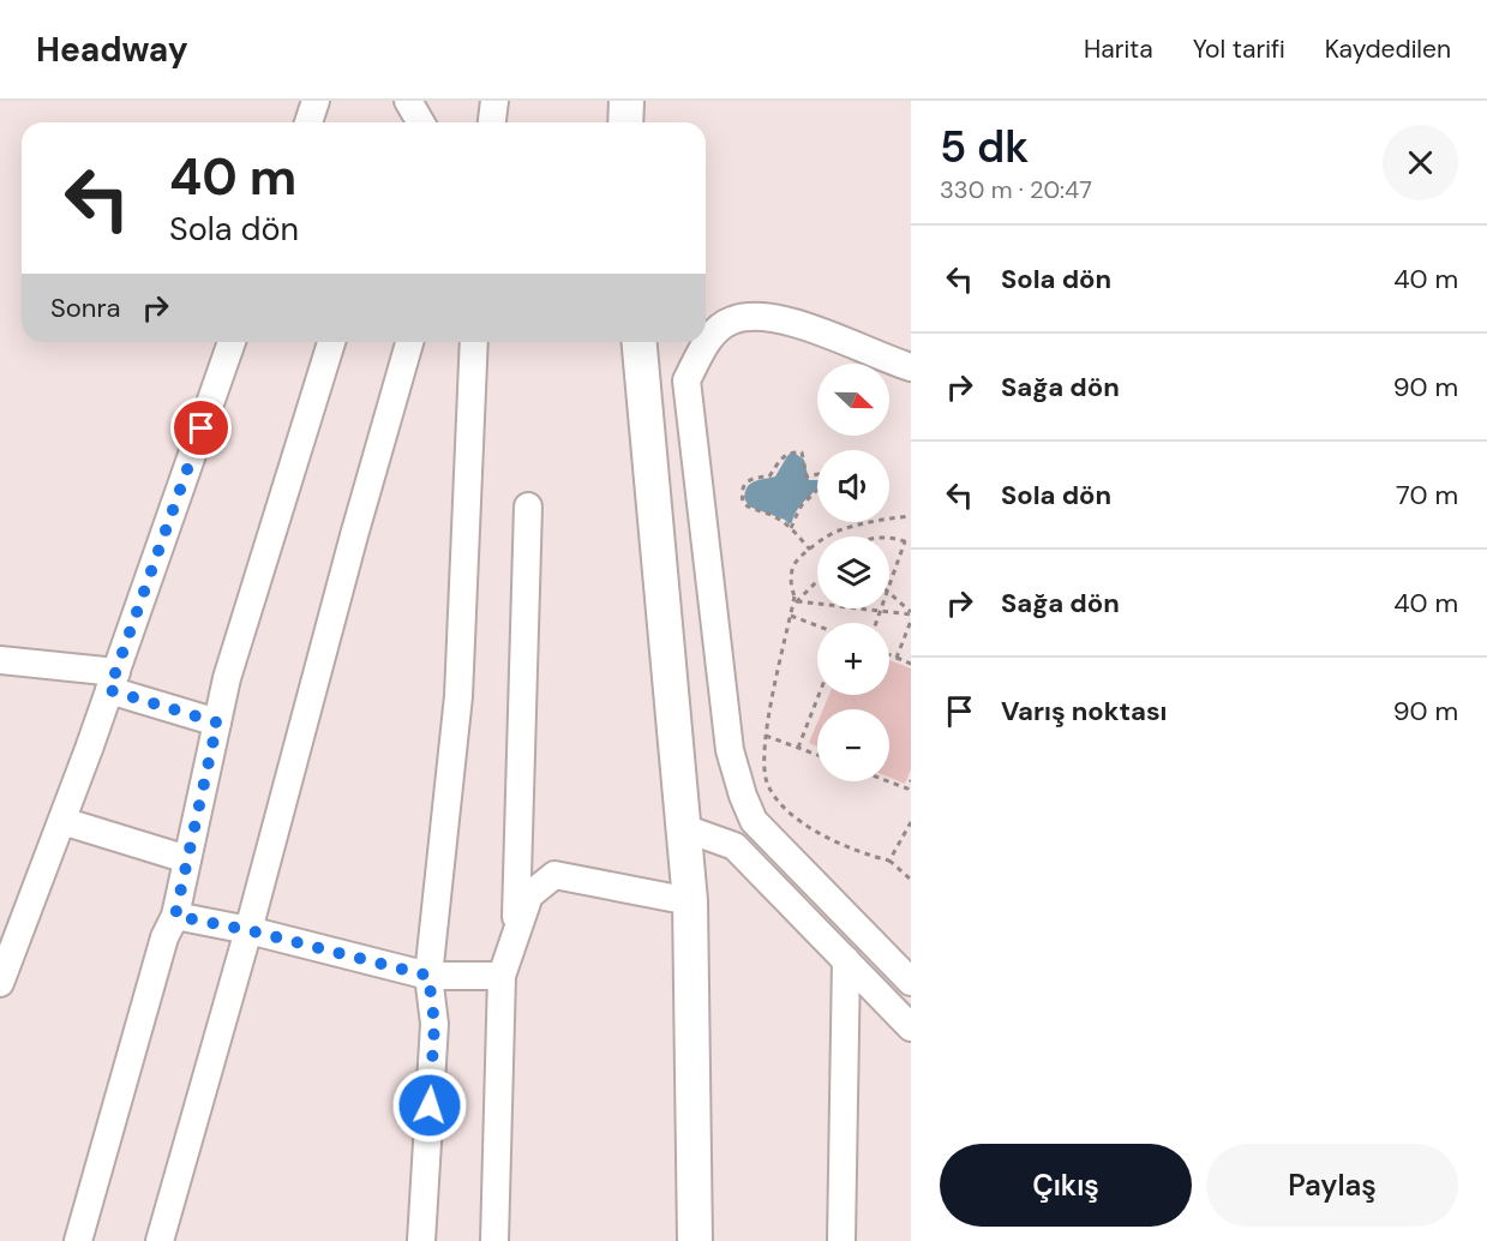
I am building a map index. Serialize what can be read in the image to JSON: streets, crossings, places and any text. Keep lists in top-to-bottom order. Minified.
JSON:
{"north":"right","page":{"header":"Headway","nav":["Harita","Yol tarifi","Kaydedilen"],"heading":["5 dk","330 m · 20:47"],"turn":["40 m","Sola dön"],"list":[{"name":"Sola dön","value":"40 m"},{"name":"Sağa dön","value":"90 m"},{"name":"Sola dön","value":"70 m"},{"name":"Sağa dön","value":"40 m"},{"name":"Varış noktası","value":"90 m"}],"then":"Sonra","map_buttons":["+","−"],"buttons":["Çıkış","Paylaş"]}}
